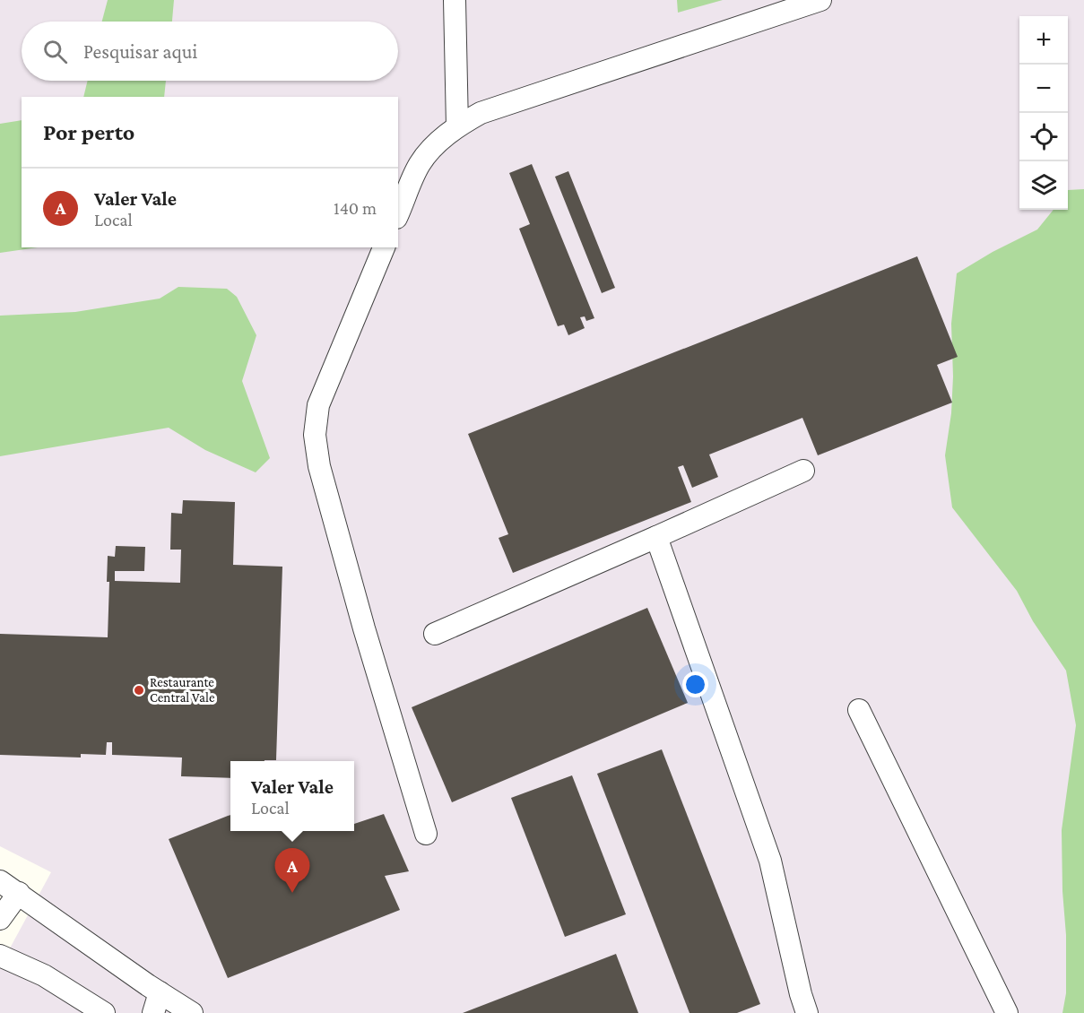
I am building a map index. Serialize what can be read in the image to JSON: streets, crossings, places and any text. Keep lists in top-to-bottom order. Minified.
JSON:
{"places":["Restaurante Central Vale"],"page":{"map_buttons":["+","−"],"search":"Pesquisar aqui","heading":"Por perto","list":[{"mark":"A","name":"Valer Vale","note":"Local","value":"140 m"}],"popup":["Valer Vale","Local"],"pins":"A"}}
